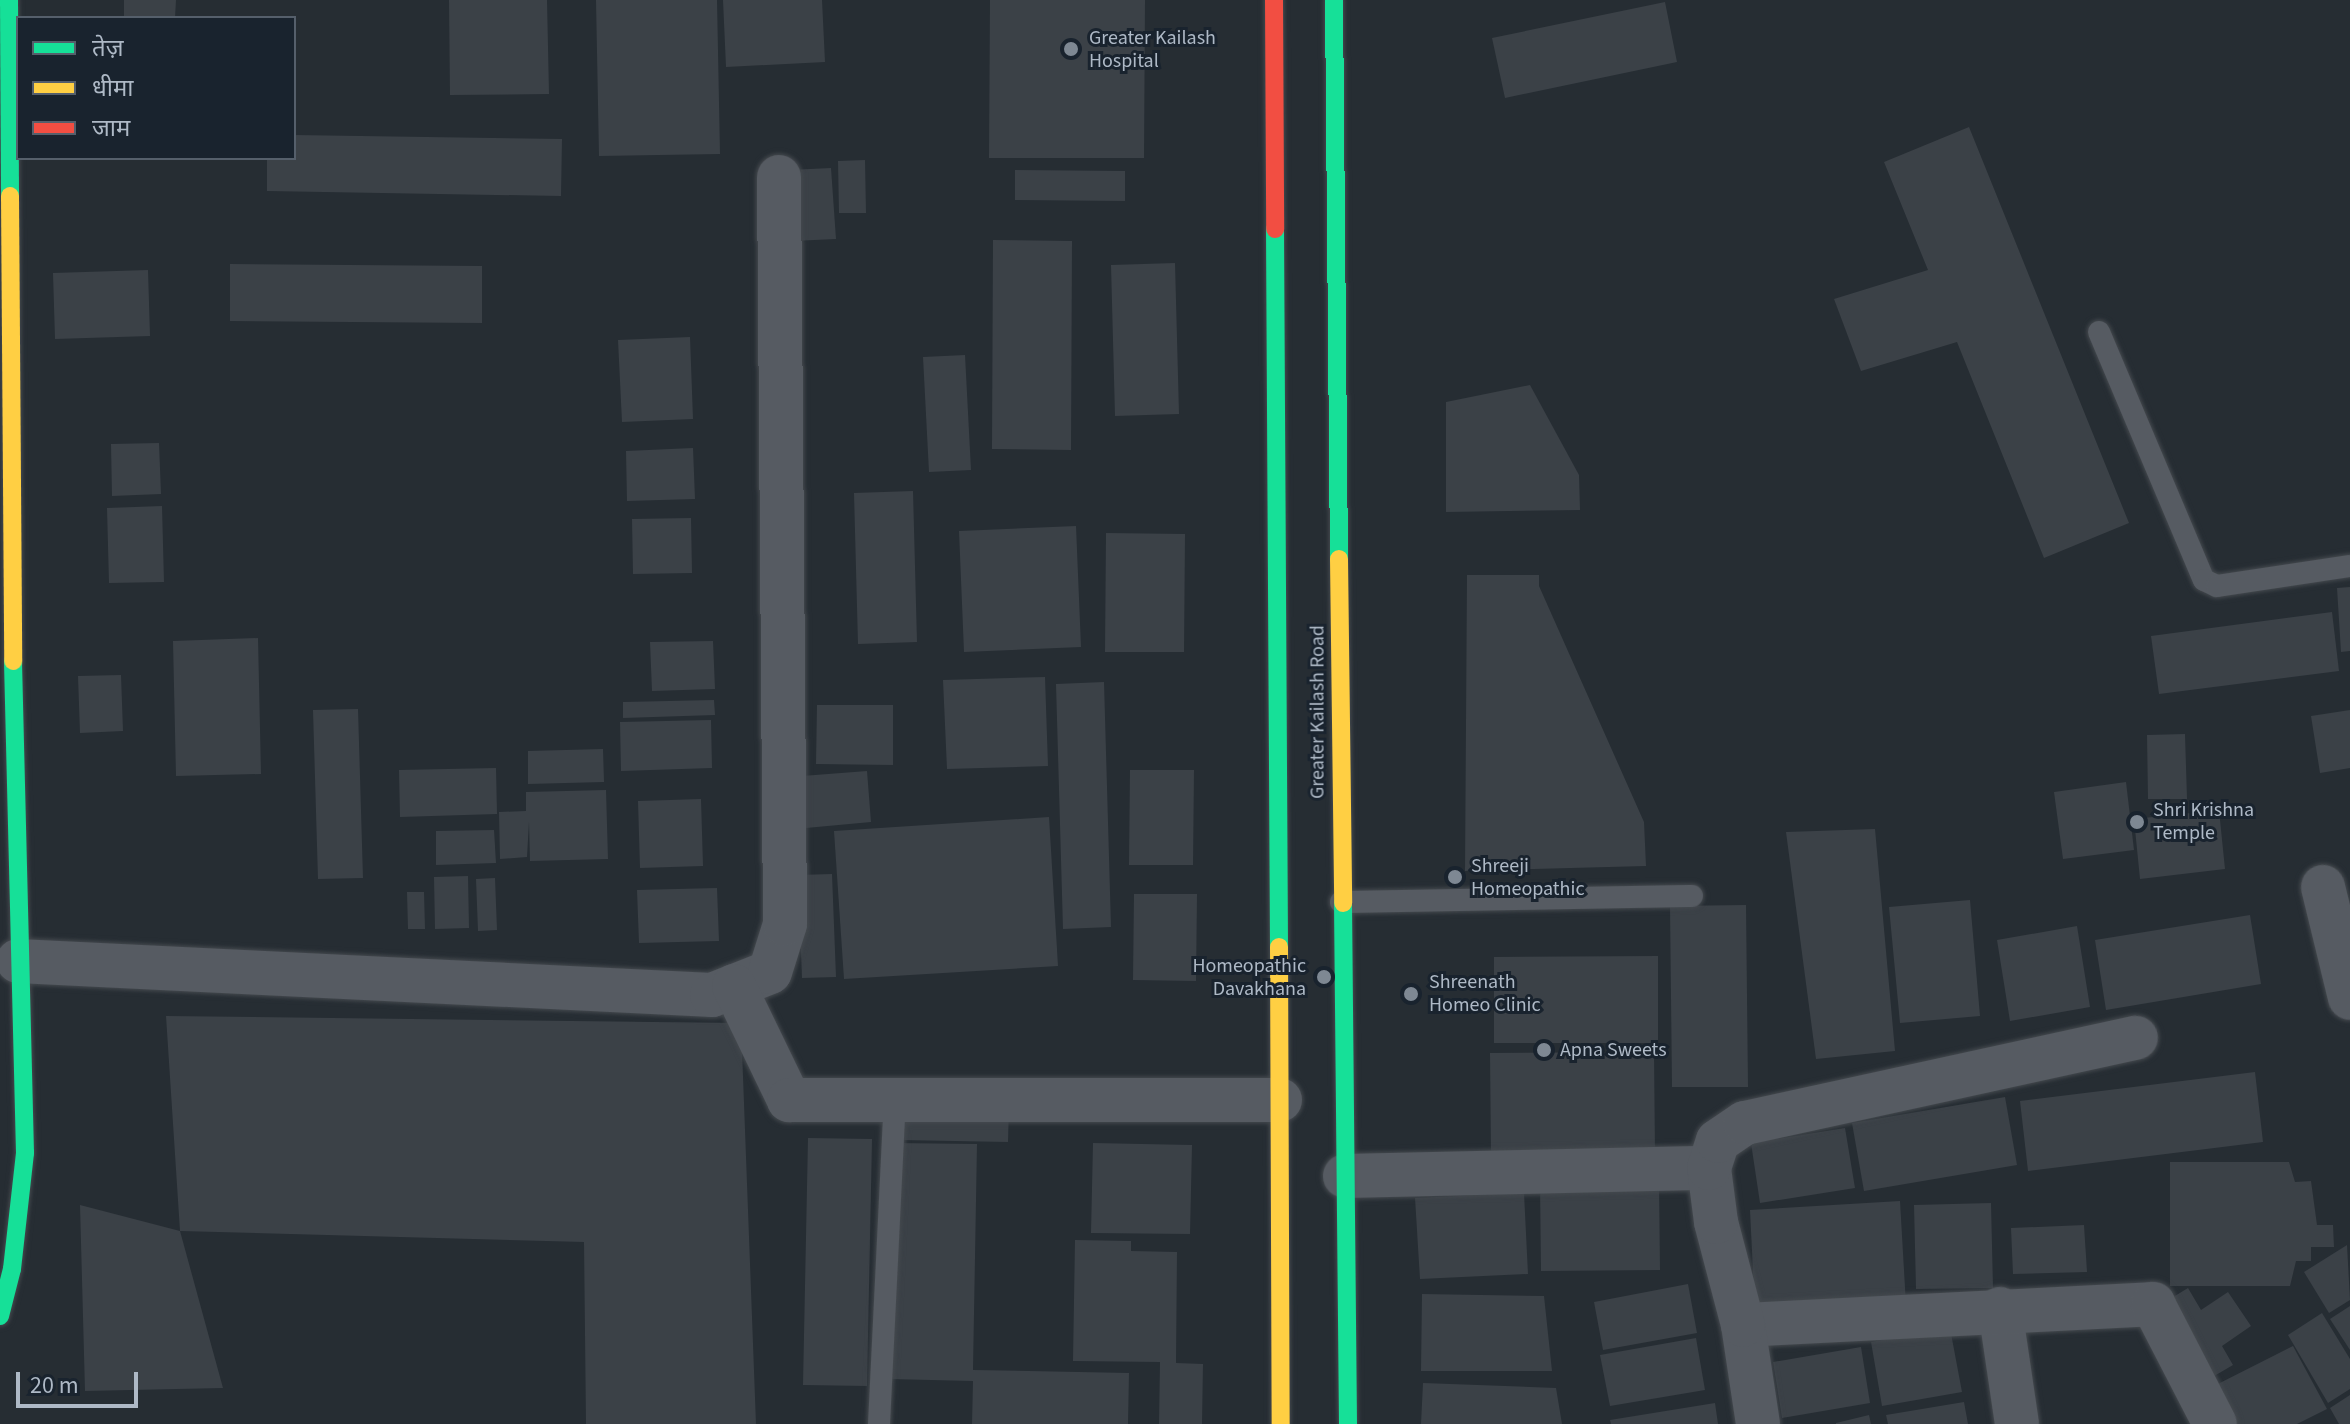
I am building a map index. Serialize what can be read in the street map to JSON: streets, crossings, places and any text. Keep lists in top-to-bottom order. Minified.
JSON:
{"streets":{"main road":["Greater Kailash Road"]},"places":["Greater Kailash Hospital","Shri Krishna Temple","Shreeji Homeopathic","Homeopathic Davakhana","Shreenath Homeo Clinic","Apna Sweets"],"legend":["तेज़","धीमा","जाम"],"scale_bar":"20 m"}
